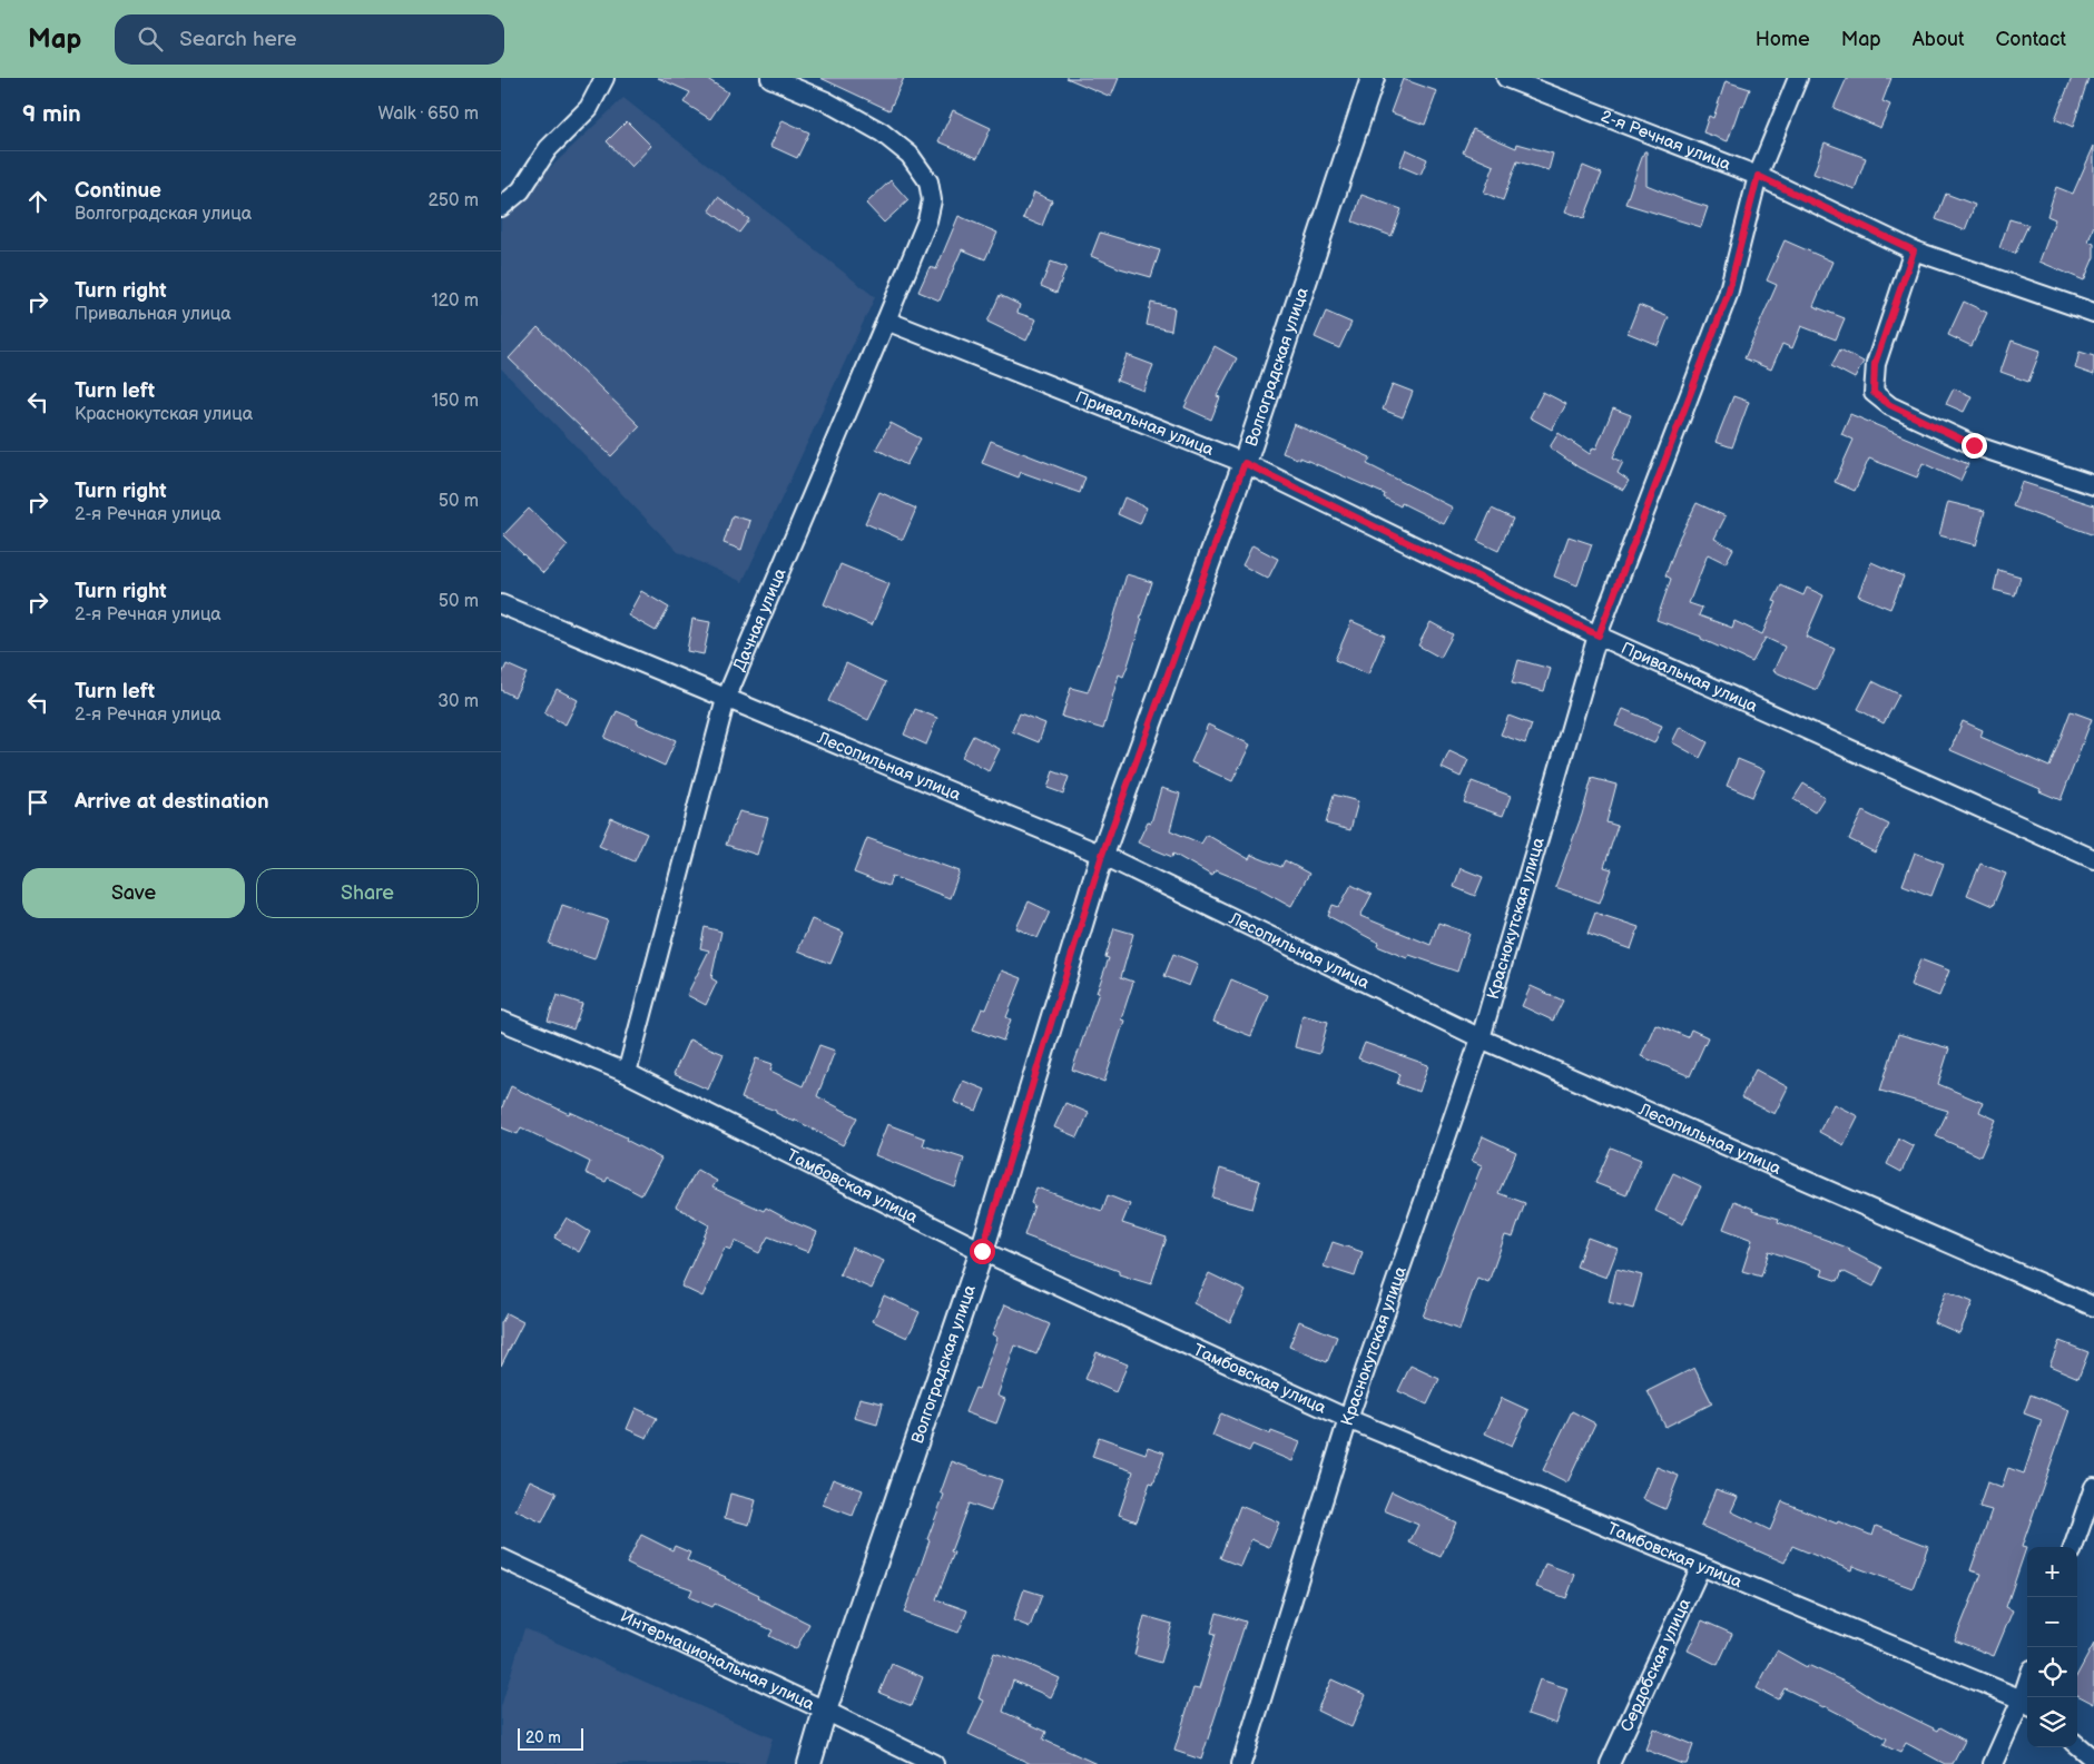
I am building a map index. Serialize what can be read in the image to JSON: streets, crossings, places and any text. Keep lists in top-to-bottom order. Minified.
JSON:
{"streets":{"street":["2-я Речная улица","Волгоградская улица","Привальная улица","Дачная улица","Лесопильная улица","Краснокутская улица","Тамбовская улица","Интернациональная улица","Сердобская улица"]},"crossings":[["2-я Речная улица","Краснокутская улица"],["Волгоградская улица","Привальная улица"],["Волгоградская улица","Лесопильная улица"],["Волгоградская улица","Тамбовская улица"],["Волгоградская улица","Интернациональная улица"],["Привальная улица","Дачная улица"],["Привальная улица","Краснокутская улица"],["Дачная улица","Лесопильная улица"],["Дачная улица","Тамбовская улица"],["Лесопильная улица","Краснокутская улица"],["Краснокутская улица","Тамбовская улица"],["Тамбовская улица","Сердобская улица"]],"scale_bar":"20 m","page":{"header":"Map","search":"Search here","nav":["Home","Map","About","Contact"],"heading":["9 min","Walk · 650 m"],"list":[["Continue","Волгоградская улица","250 m"],["Turn right","Привальная улица","120 m"],["Turn left","Краснокутская улица","150 m"],["Turn right","2-я Речная улица","50 m"],["Turn right","2-я Речная улица","50 m"],["Turn left","2-я Речная улица","30 m"],"Arrive at destination"],"buttons":["Save","Share"],"map_buttons":["+","−"],"scale":"20 m"}}
